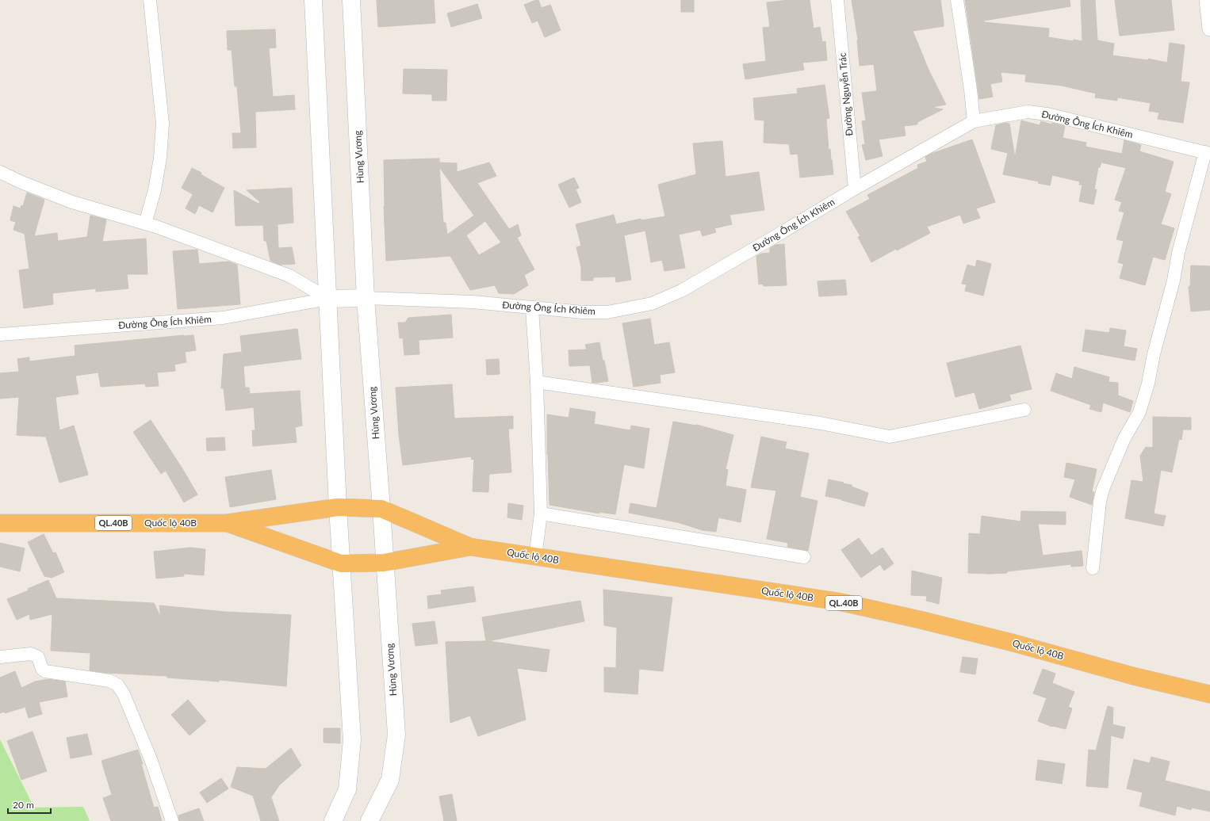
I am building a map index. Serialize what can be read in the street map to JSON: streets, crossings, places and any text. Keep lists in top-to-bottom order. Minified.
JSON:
{"streets":{"highway":["QL.40B","Quốc lộ 40B"],"main road":["Hùng Vương"],"street":["Đường Nguyễn Trác","Đường Ông Ích Khiêm"]},"crossings":[["Đường Nguyễn Trác","Đường Ông Ích Khiêm"],["Đường Ông Ích Khiêm","Hùng Vương"]],"scale_bar":"20 m"}
